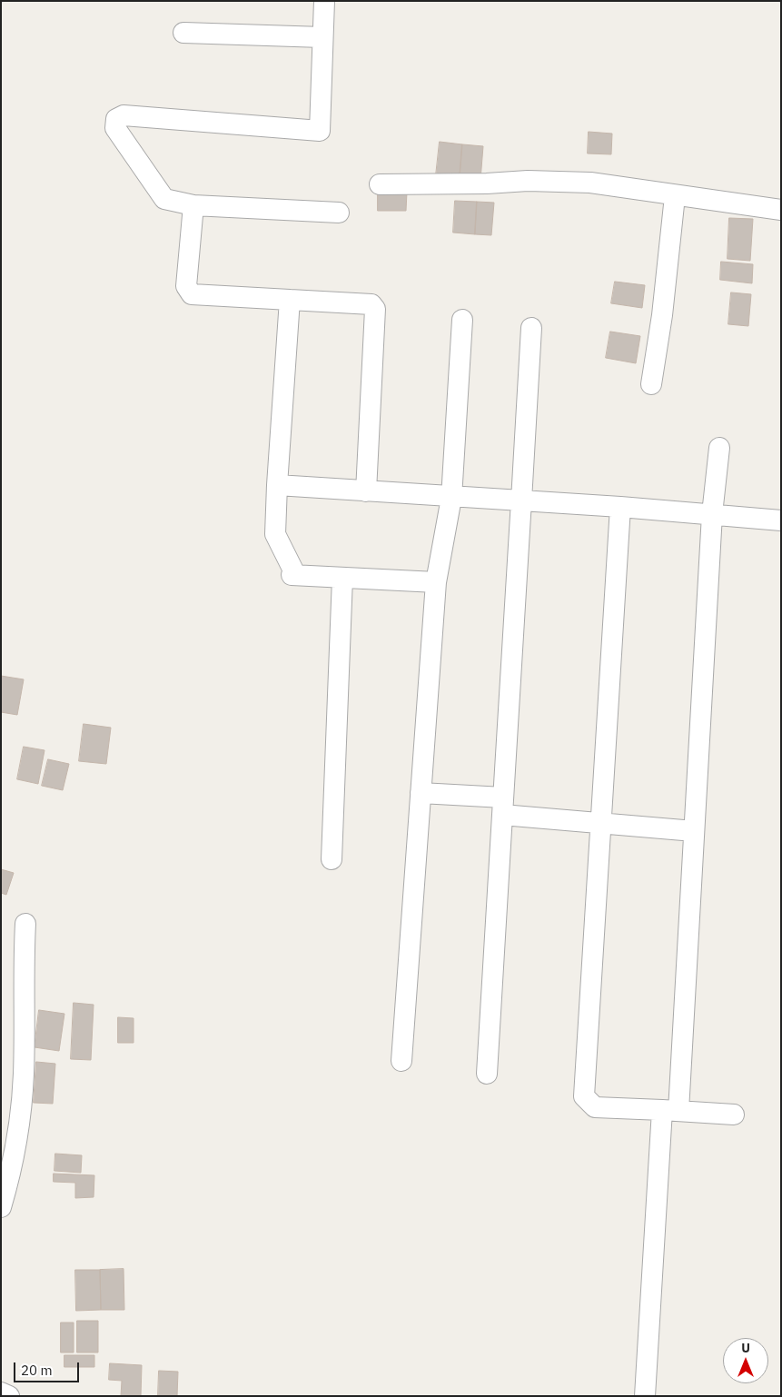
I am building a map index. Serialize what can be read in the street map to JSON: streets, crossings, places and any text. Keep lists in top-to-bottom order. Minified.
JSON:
{"scale_bar":"20 m","north":"top"}
